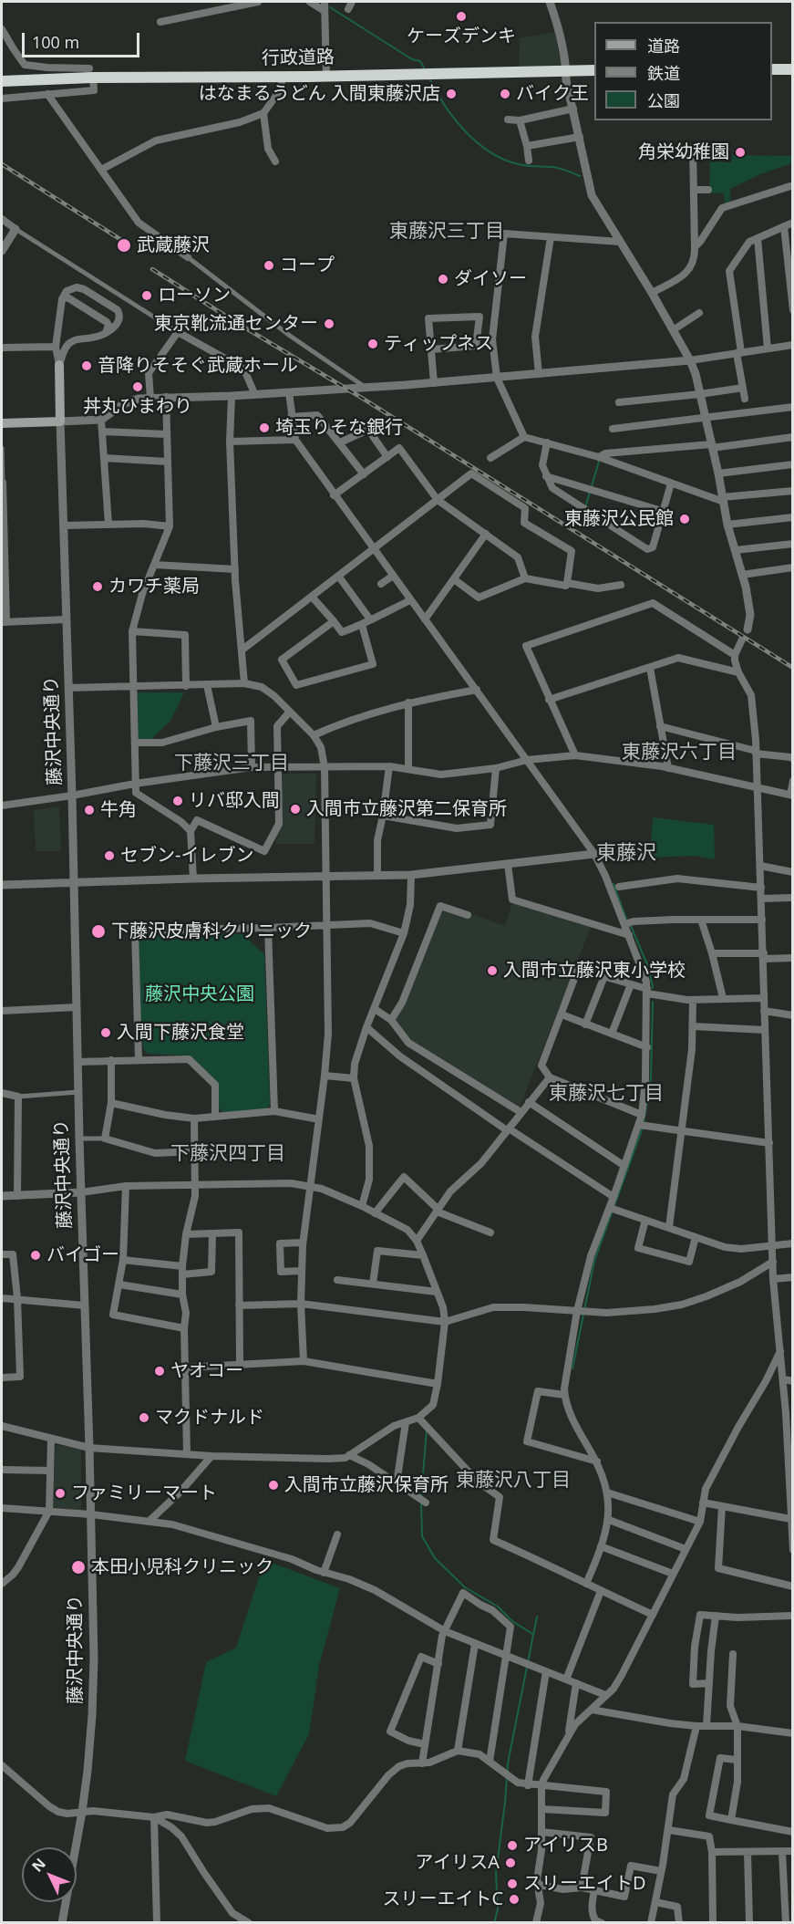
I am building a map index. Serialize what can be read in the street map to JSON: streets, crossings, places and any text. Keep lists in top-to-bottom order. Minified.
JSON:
{"streets":{"highway":["行政道路"],"street":["藤沢中央通り"]},"districts":["東藤沢三丁目","東藤沢六丁目","下藤沢三丁目","東藤沢","東藤沢七丁目","下藤沢四丁目","東藤沢八丁目"],"parks":["藤沢中央公園"],"places":["ケーズデンキ","はなまるうどん 入間東藤沢店","バイク王","角栄幼稚園","武蔵藤沢","コープ","ダイソー","ローソン","東京靴流通センター","ティップネス","音降りそそぐ武蔵ホール","丼丸ひまわり","埼玉りそな銀行","東藤沢公民館","カワチ薬局","リバ邸入間","入間市立藤沢第二保育所","牛角","セブン-イレブン","下藤沢皮膚科クリニック","入間市立藤沢東小学校","入間下藤沢食堂","バイゴー","ヤオコー","マクドナルド","入間市立藤沢保育所","ファミリーマート","本田小児科クリニック","アイリスB","アイリスA","スリーエイトD","スリーエイトC"],"legend":["道路","鉄道","公園"],"scale_bar":"100 m","north":"top left"}
